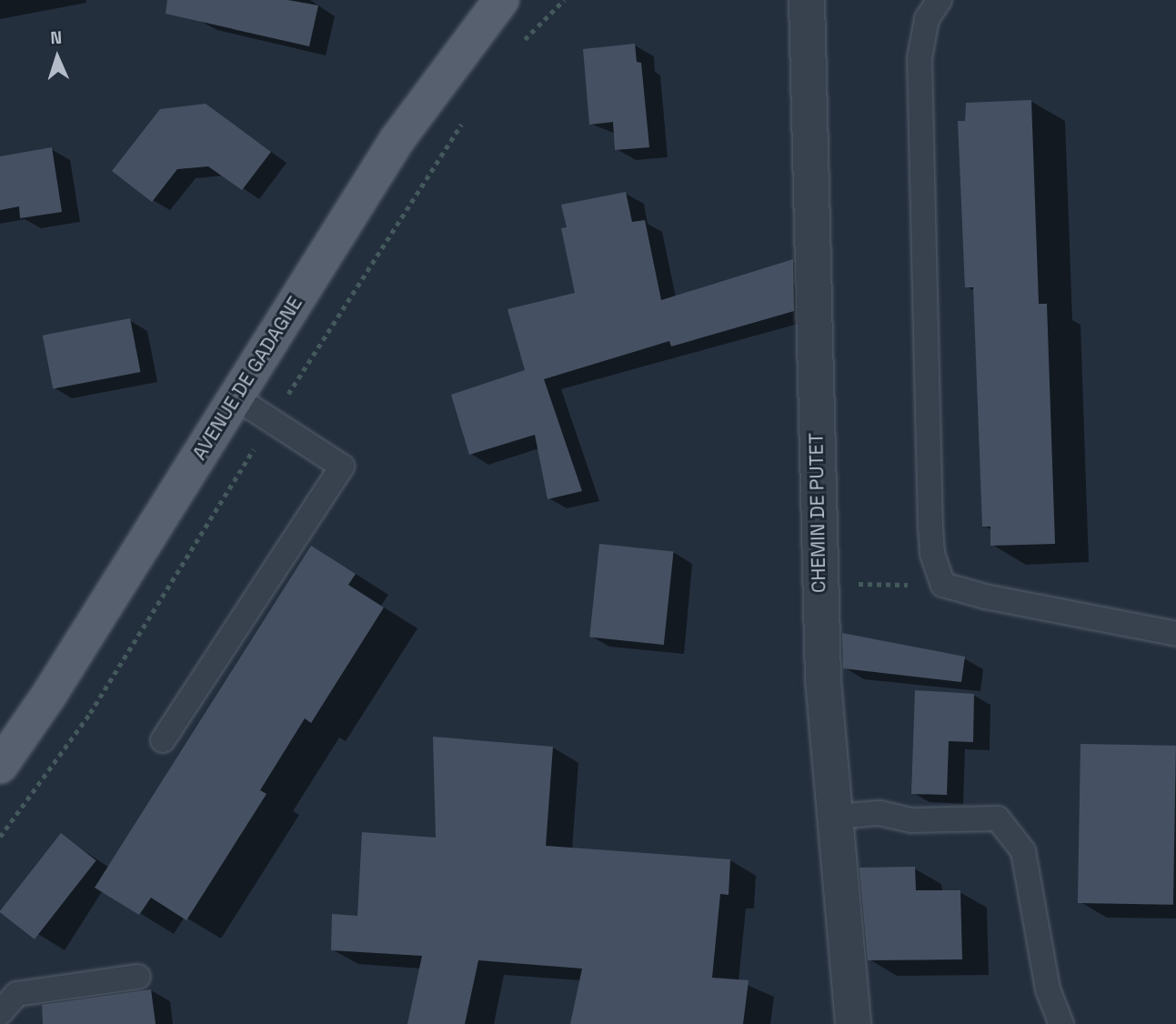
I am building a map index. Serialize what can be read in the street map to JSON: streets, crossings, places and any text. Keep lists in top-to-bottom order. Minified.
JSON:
{"streets":{"main road":["AVENUE DE GADAGNE"],"street":["CHEMIN DE PUTET"]},"north":"top"}
